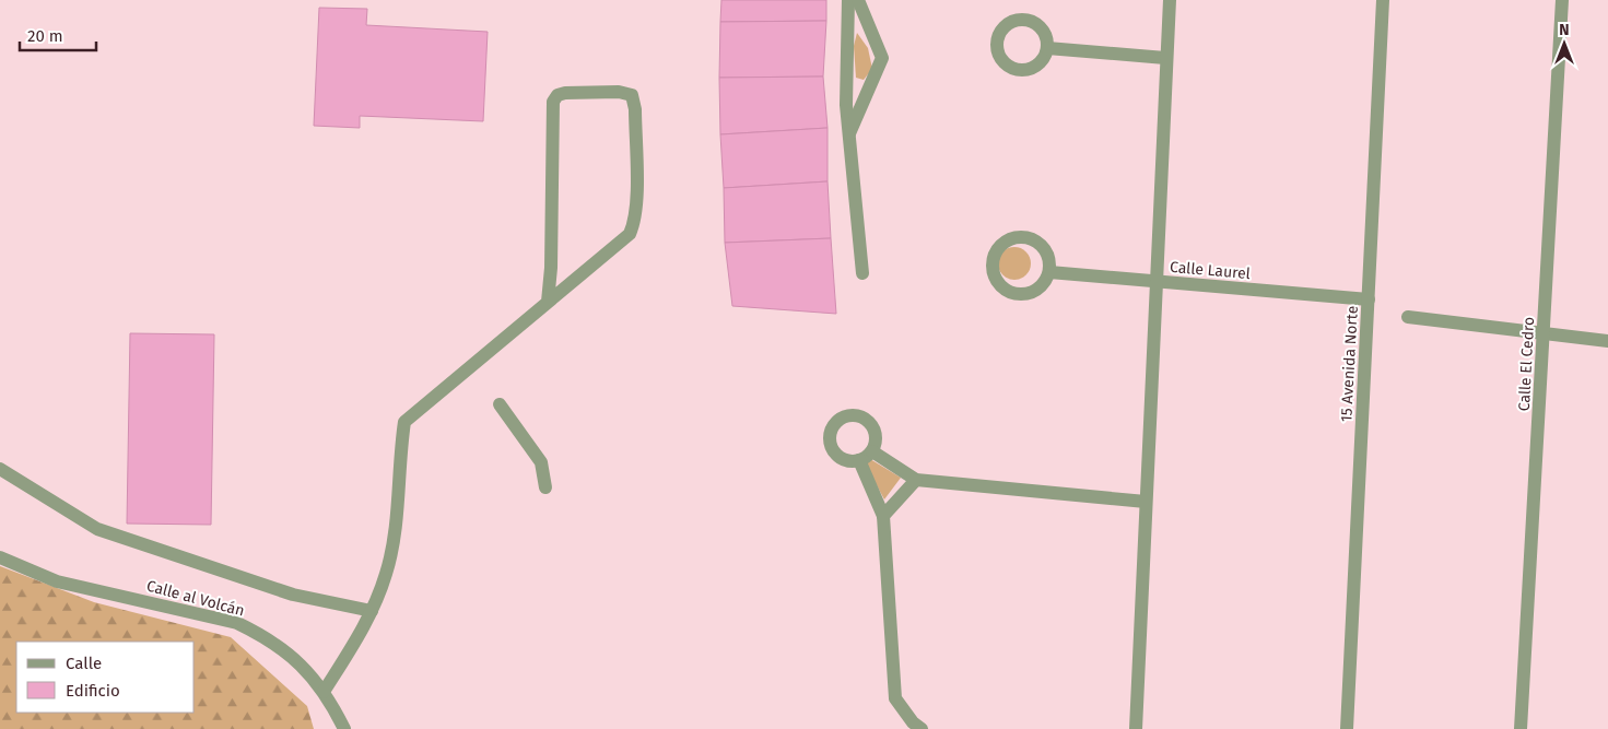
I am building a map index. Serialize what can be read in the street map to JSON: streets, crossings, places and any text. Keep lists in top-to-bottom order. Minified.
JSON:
{"streets":{"street":["Calle Laurel","15 Avenida Norte","Calle El Cedro","Calle al Volcán"]},"crossings":[["Calle Laurel","15 Avenida Norte"]],"legend":["Calle","Edificio"],"scale_bar":"20 m","north":"top"}
